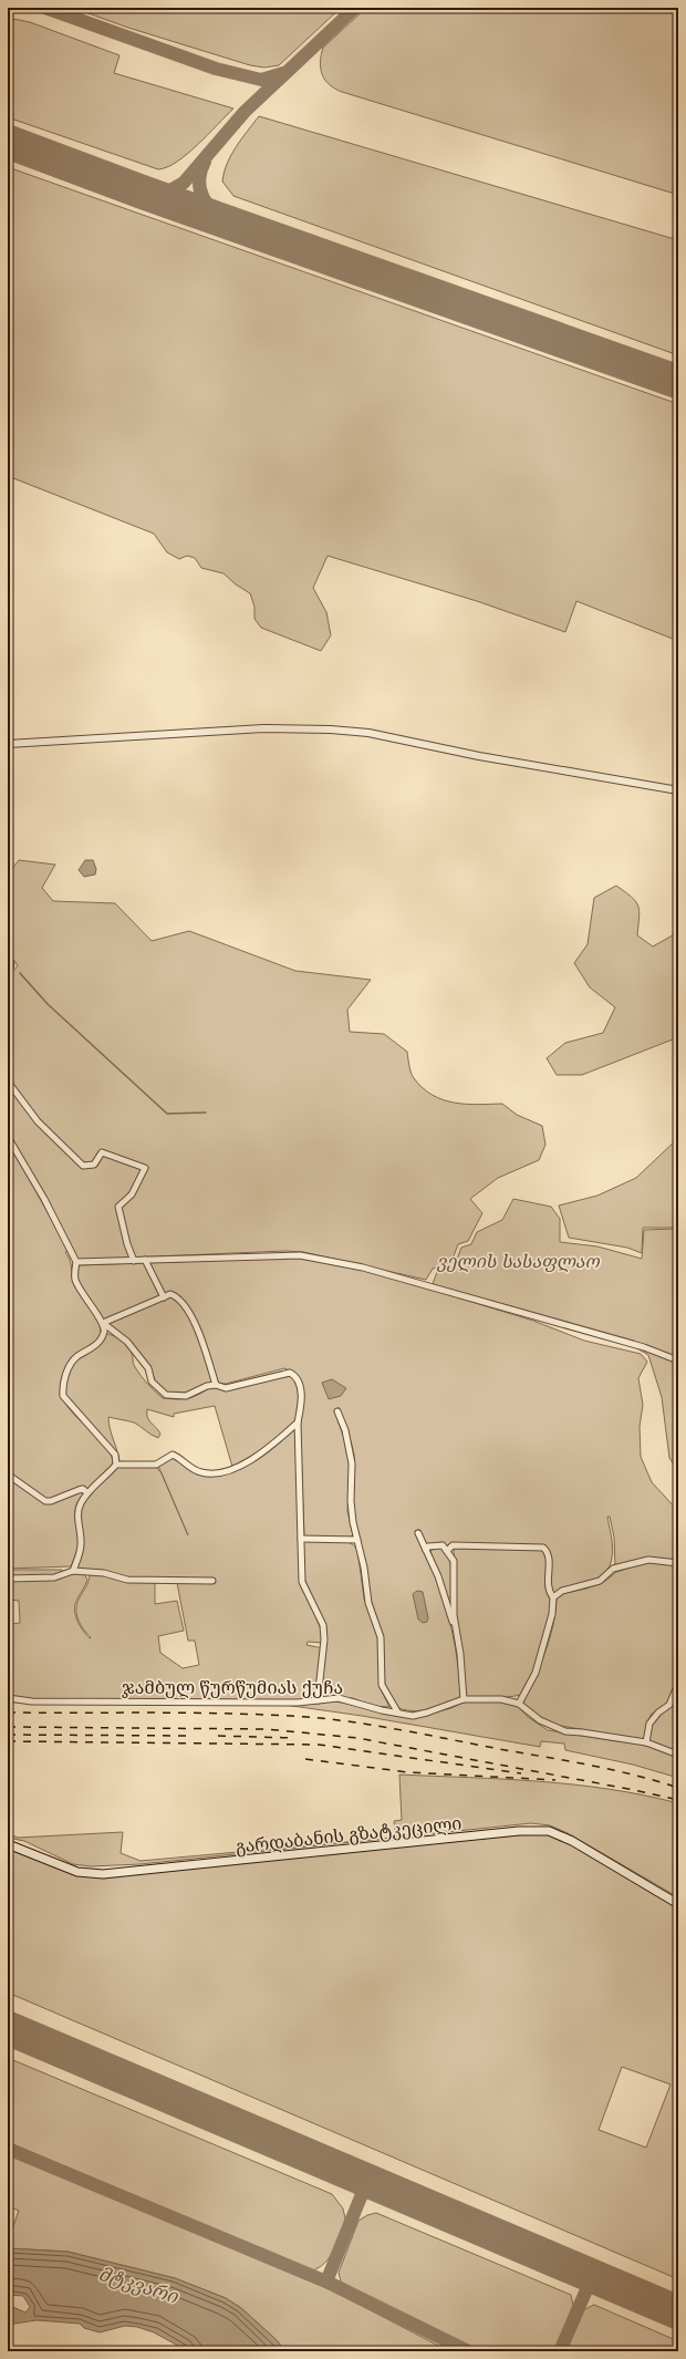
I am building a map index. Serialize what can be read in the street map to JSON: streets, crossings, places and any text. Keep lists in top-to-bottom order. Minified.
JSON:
{"streets":{"main road":["გარდაბანის გზატკეცილი"],"street":["ჯამბულ წურწუმიას ქუჩა"]},"water":["მტკვარი"],"parks":["ველის სასაფლაო"]}
